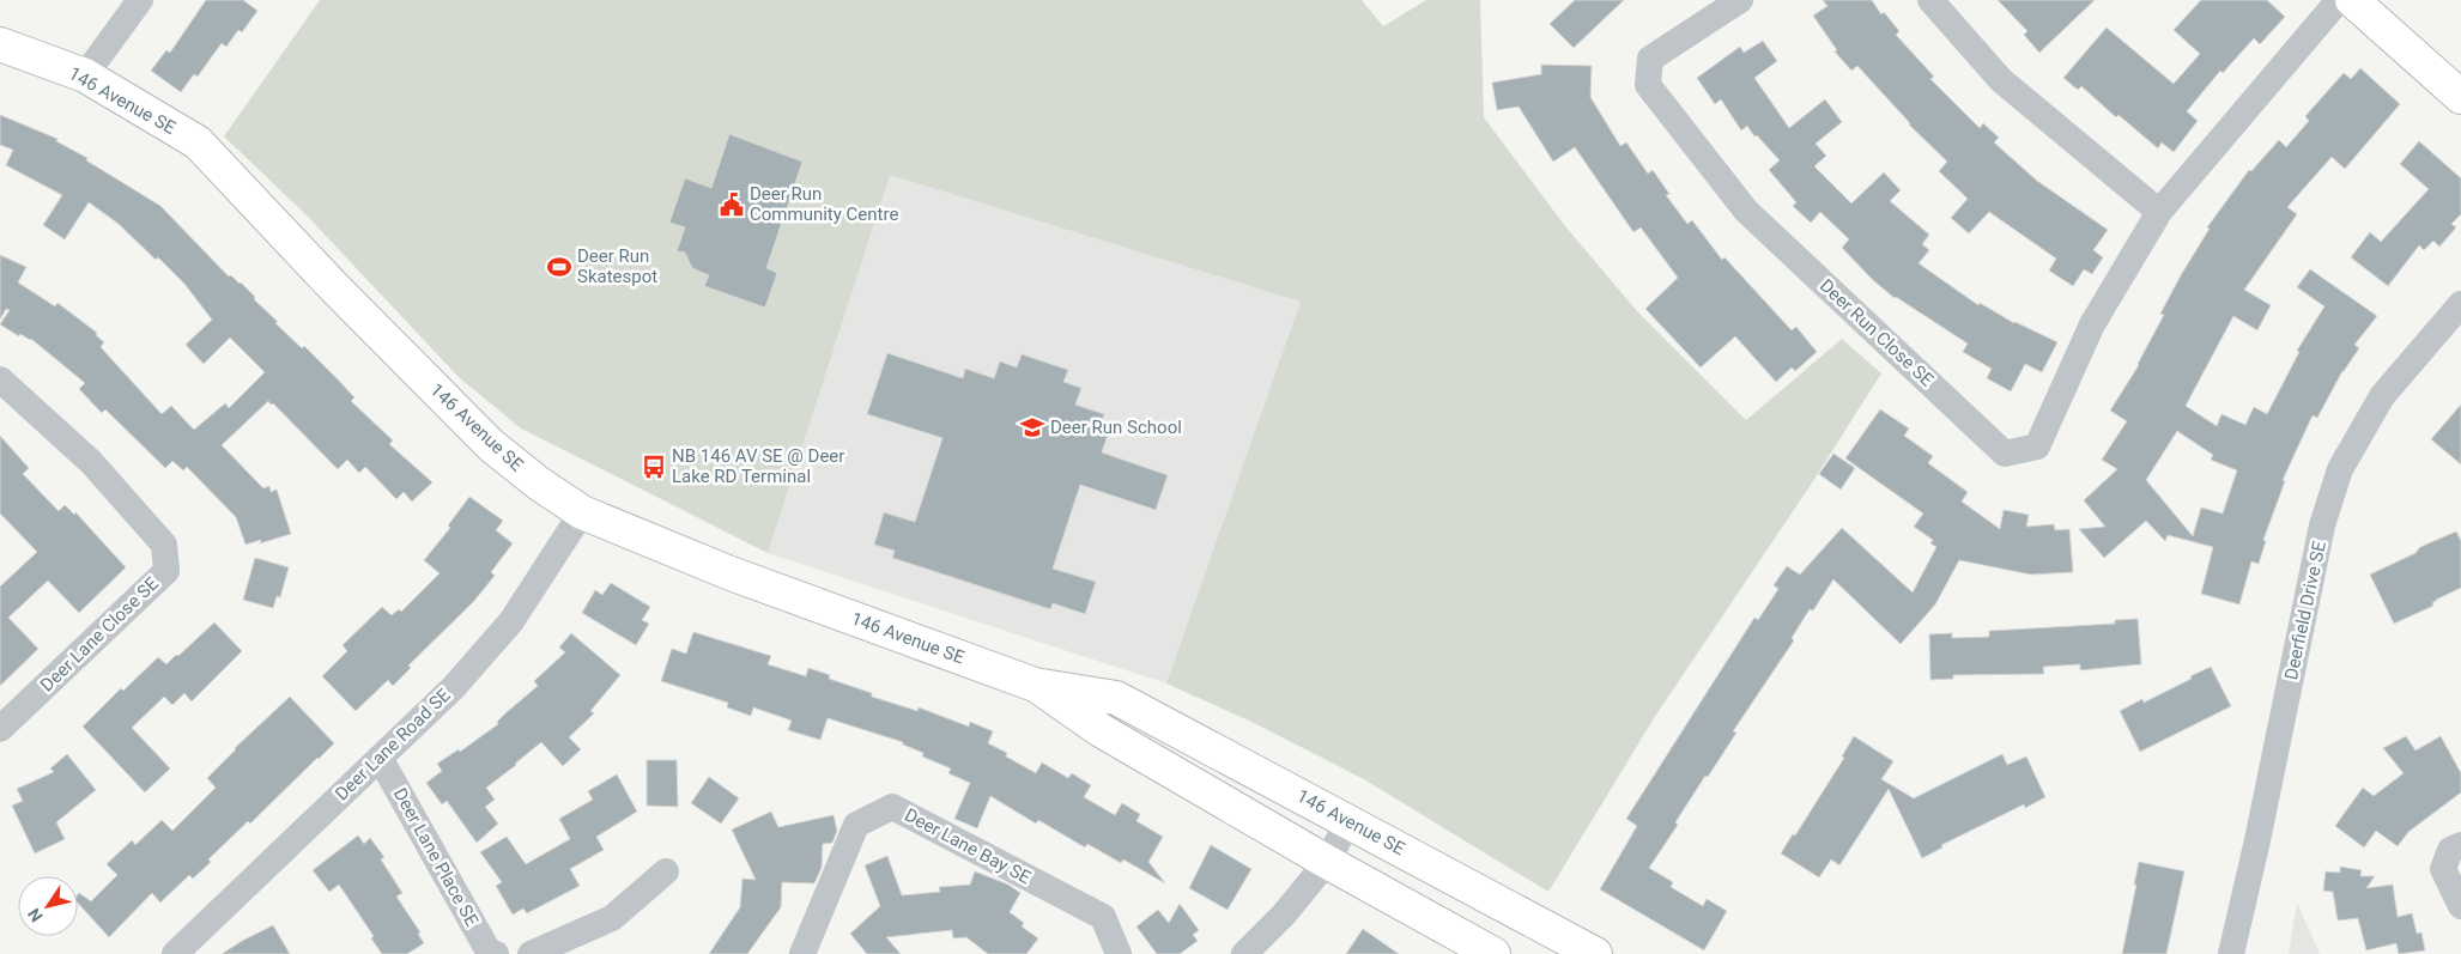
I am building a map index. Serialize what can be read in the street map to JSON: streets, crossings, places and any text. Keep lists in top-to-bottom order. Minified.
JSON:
{"streets":{"street":["146 Avenue SE","Deer Run Close SE","Deerfield Drive SE","Deer Lane Close SE","Deer Lane Road SE","Deer Lane Bay SE","Deer Lane Place SE"]},"crossings":[["146 Avenue SE","Deer Lane Road SE"],["Deer Lane Road SE","Deer Lane Place SE"]],"places":{"public building":["Deer Run Community Centre"],"sports":["Deer Run Skatespot"],"school or university":["Deer Run School"],"bus stop":["NB 146 AV SE @ Deer Lake RD Terminal"]},"north":"bottom left"}
